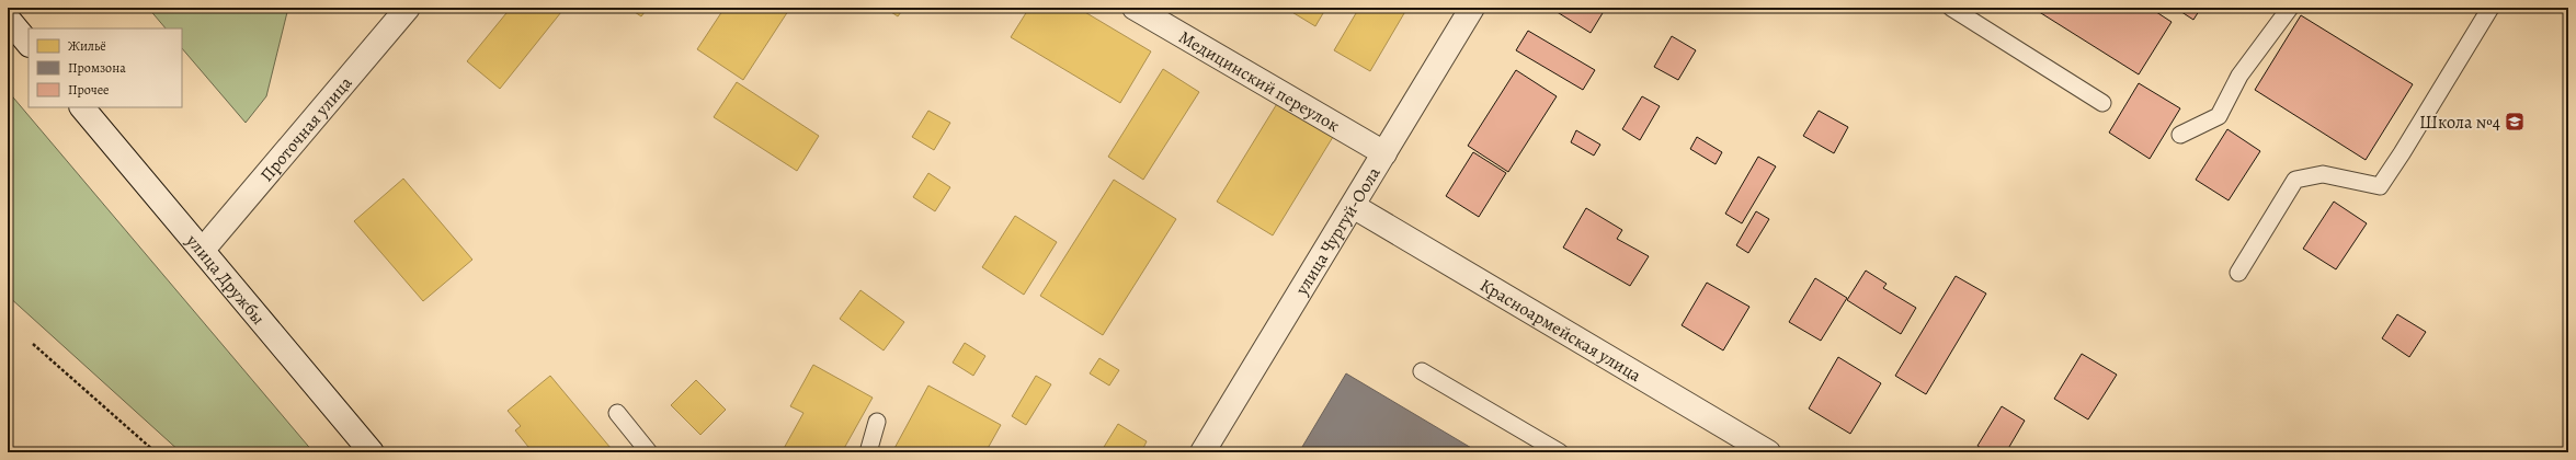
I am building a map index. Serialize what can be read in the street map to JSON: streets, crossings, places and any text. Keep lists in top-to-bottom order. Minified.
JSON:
{"streets":{"street":["Медицинский переулок","Проточная улица","улица Чургуй-Оола","улица Дружбы","Красноармейская улица"]},"crossings":[["Медицинский переулок","улица Чургуй-Оола"],["Проточная улица","улица Дружбы"],["улица Чургуй-Оола","Красноармейская улица"]],"places":{"school or university":["Школа №4"]},"legend":["Жильё","Промзона","Прочее"]}
